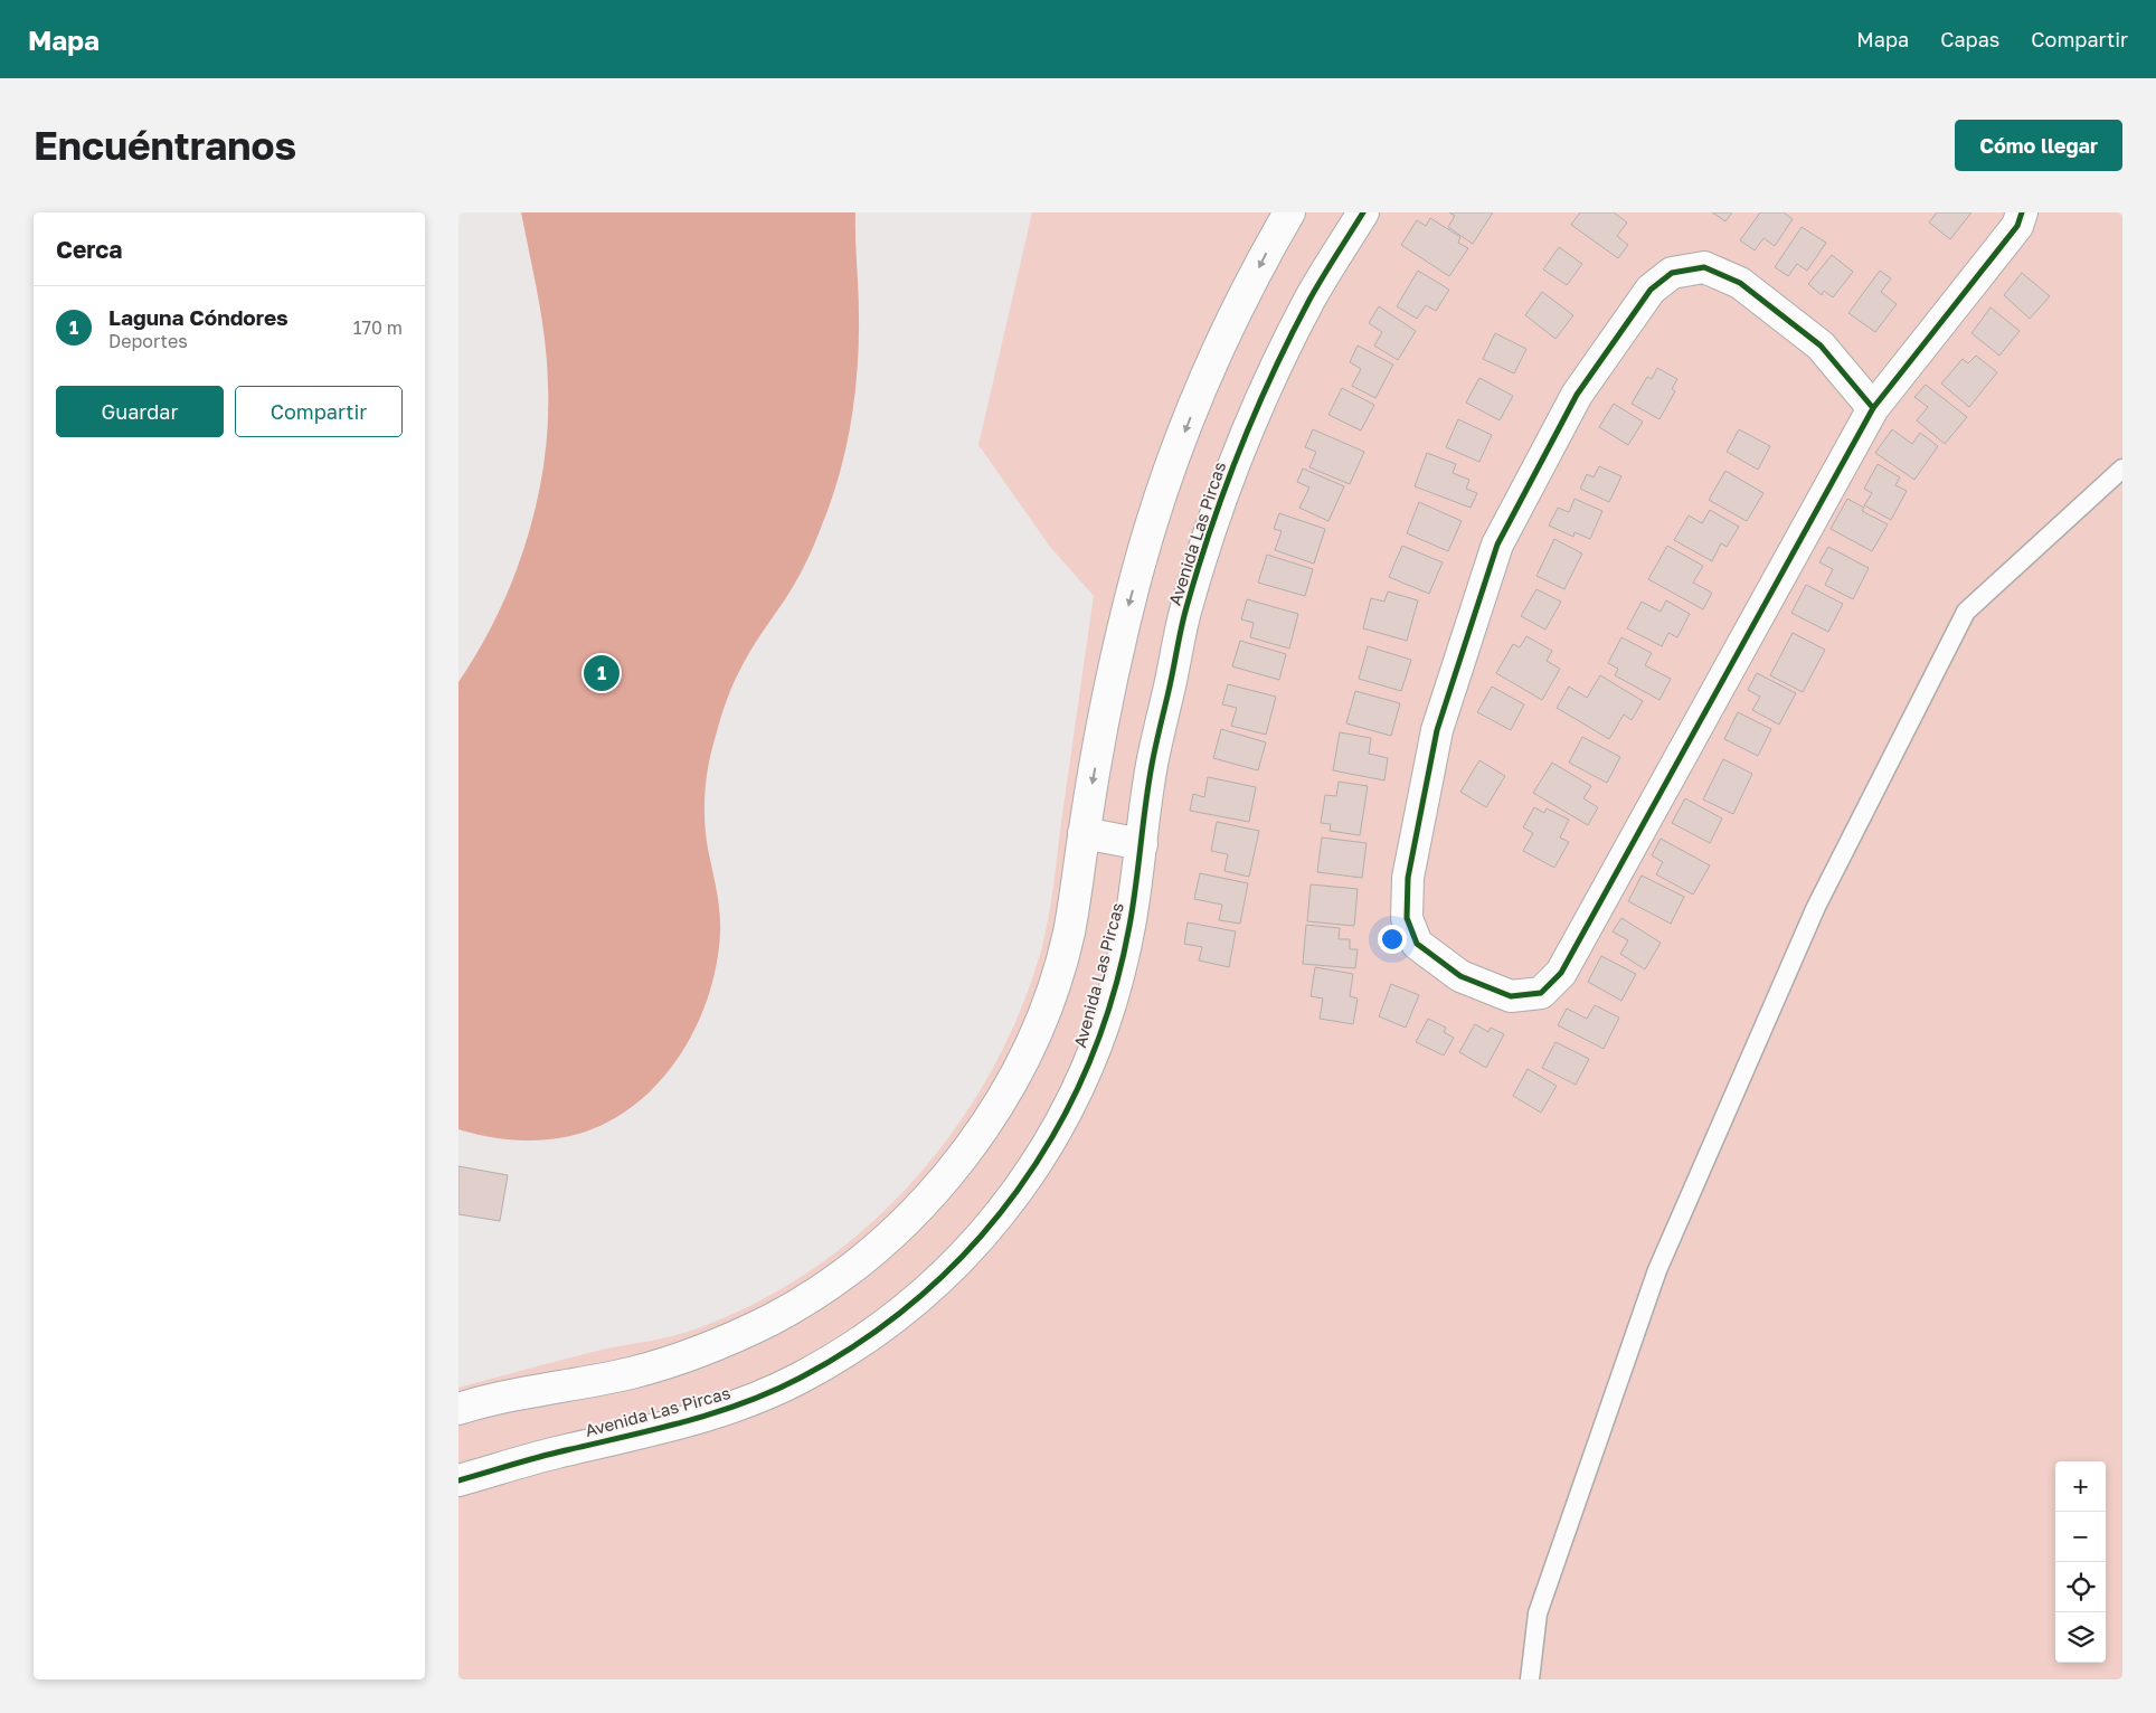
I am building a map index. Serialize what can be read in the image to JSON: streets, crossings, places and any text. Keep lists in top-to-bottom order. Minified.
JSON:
{"streets":{"street":["Avenida Las Pircas"]},"page":{"header":"Mapa","nav":["Mapa","Capas","Compartir"],"buttons":["Cómo llegar",["Guardar","Compartir"]],"title":"Encuéntranos","heading":"Cerca","list":[{"mark":"1","name":"Laguna Cóndores","note":"Deportes","value":"170 m"}],"pins":"1","map_buttons":["+","−"]}}
